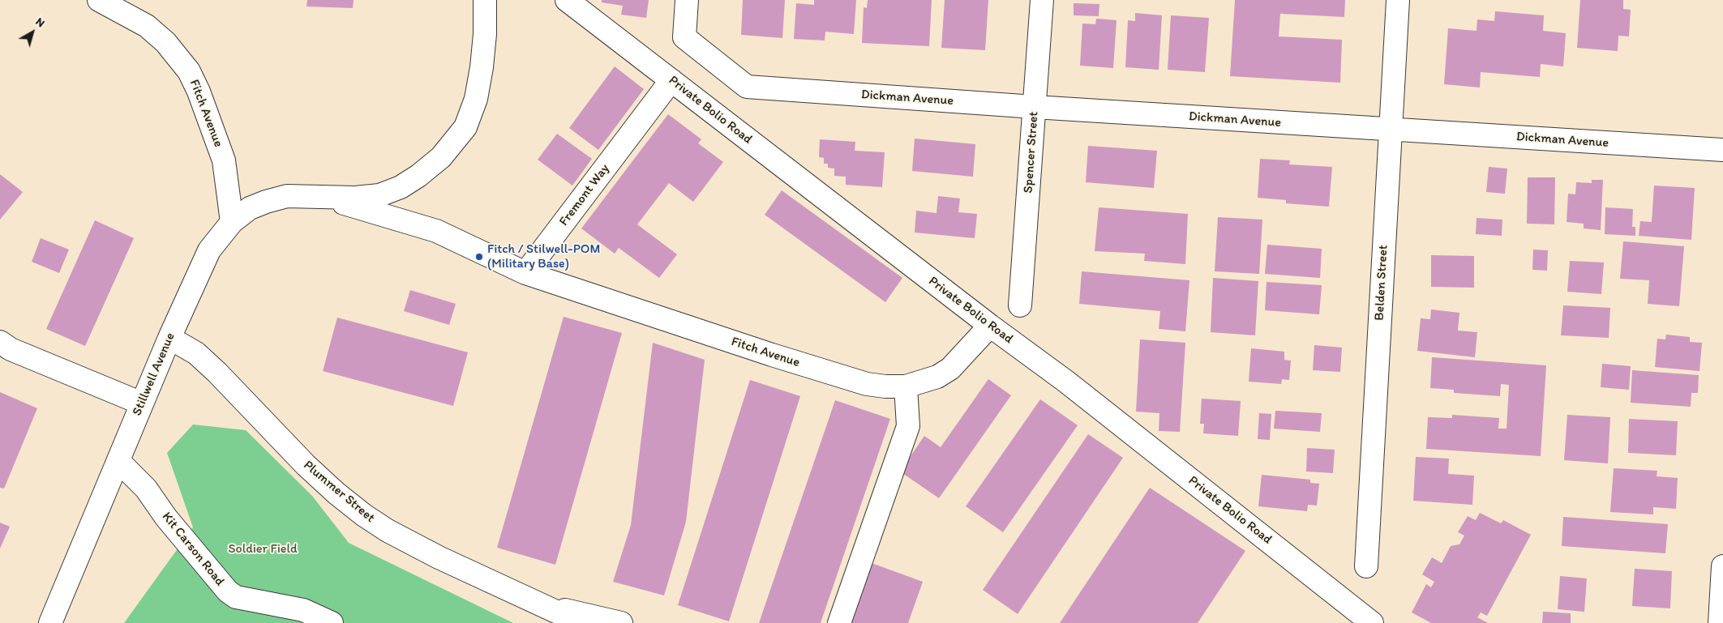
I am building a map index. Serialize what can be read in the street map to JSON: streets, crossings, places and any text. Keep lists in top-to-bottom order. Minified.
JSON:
{"streets":{"street":["Dickman Avenue","Private Bolio Road","Fitch Avenue","Spencer Street","Fremont Way","Belden Street","Stillwell Avenue","Plummer Street","Kit Carson Road"]},"crossings":[["Dickman Avenue","Spencer Street"],["Dickman Avenue","Belden Street"],["Private Bolio Road","Fitch Avenue"],["Private Bolio Road","Fremont Way"],["Fitch Avenue","Fremont Way"],["Fitch Avenue","Stillwell Avenue"],["Stillwell Avenue","Plummer Street"],["Stillwell Avenue","Kit Carson Road"]],"parks":["Soldier Field"],"places":["Fitch / Stilwell-POM (Military Base)"],"north":"top right"}
